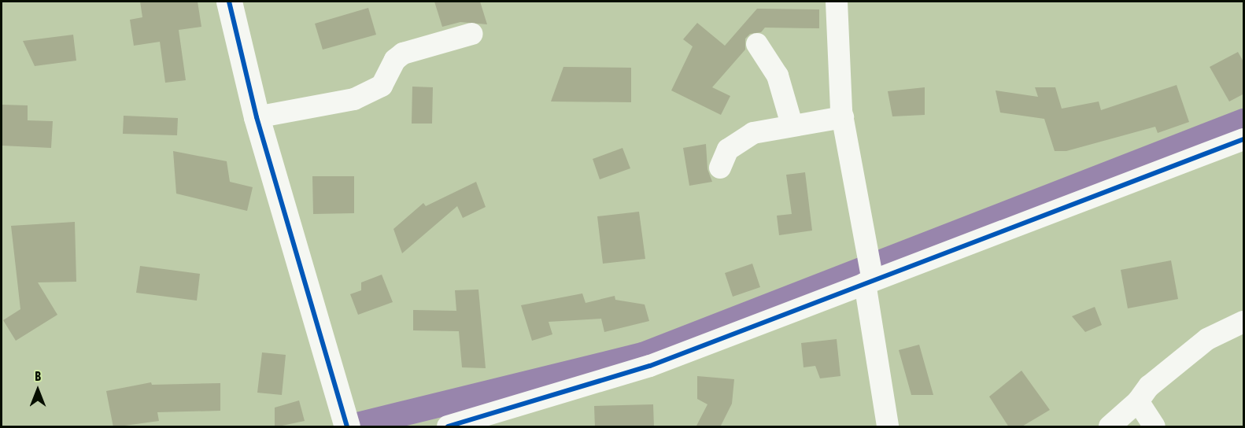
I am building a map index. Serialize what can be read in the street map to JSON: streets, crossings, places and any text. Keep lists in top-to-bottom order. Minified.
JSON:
{"north":"top"}
